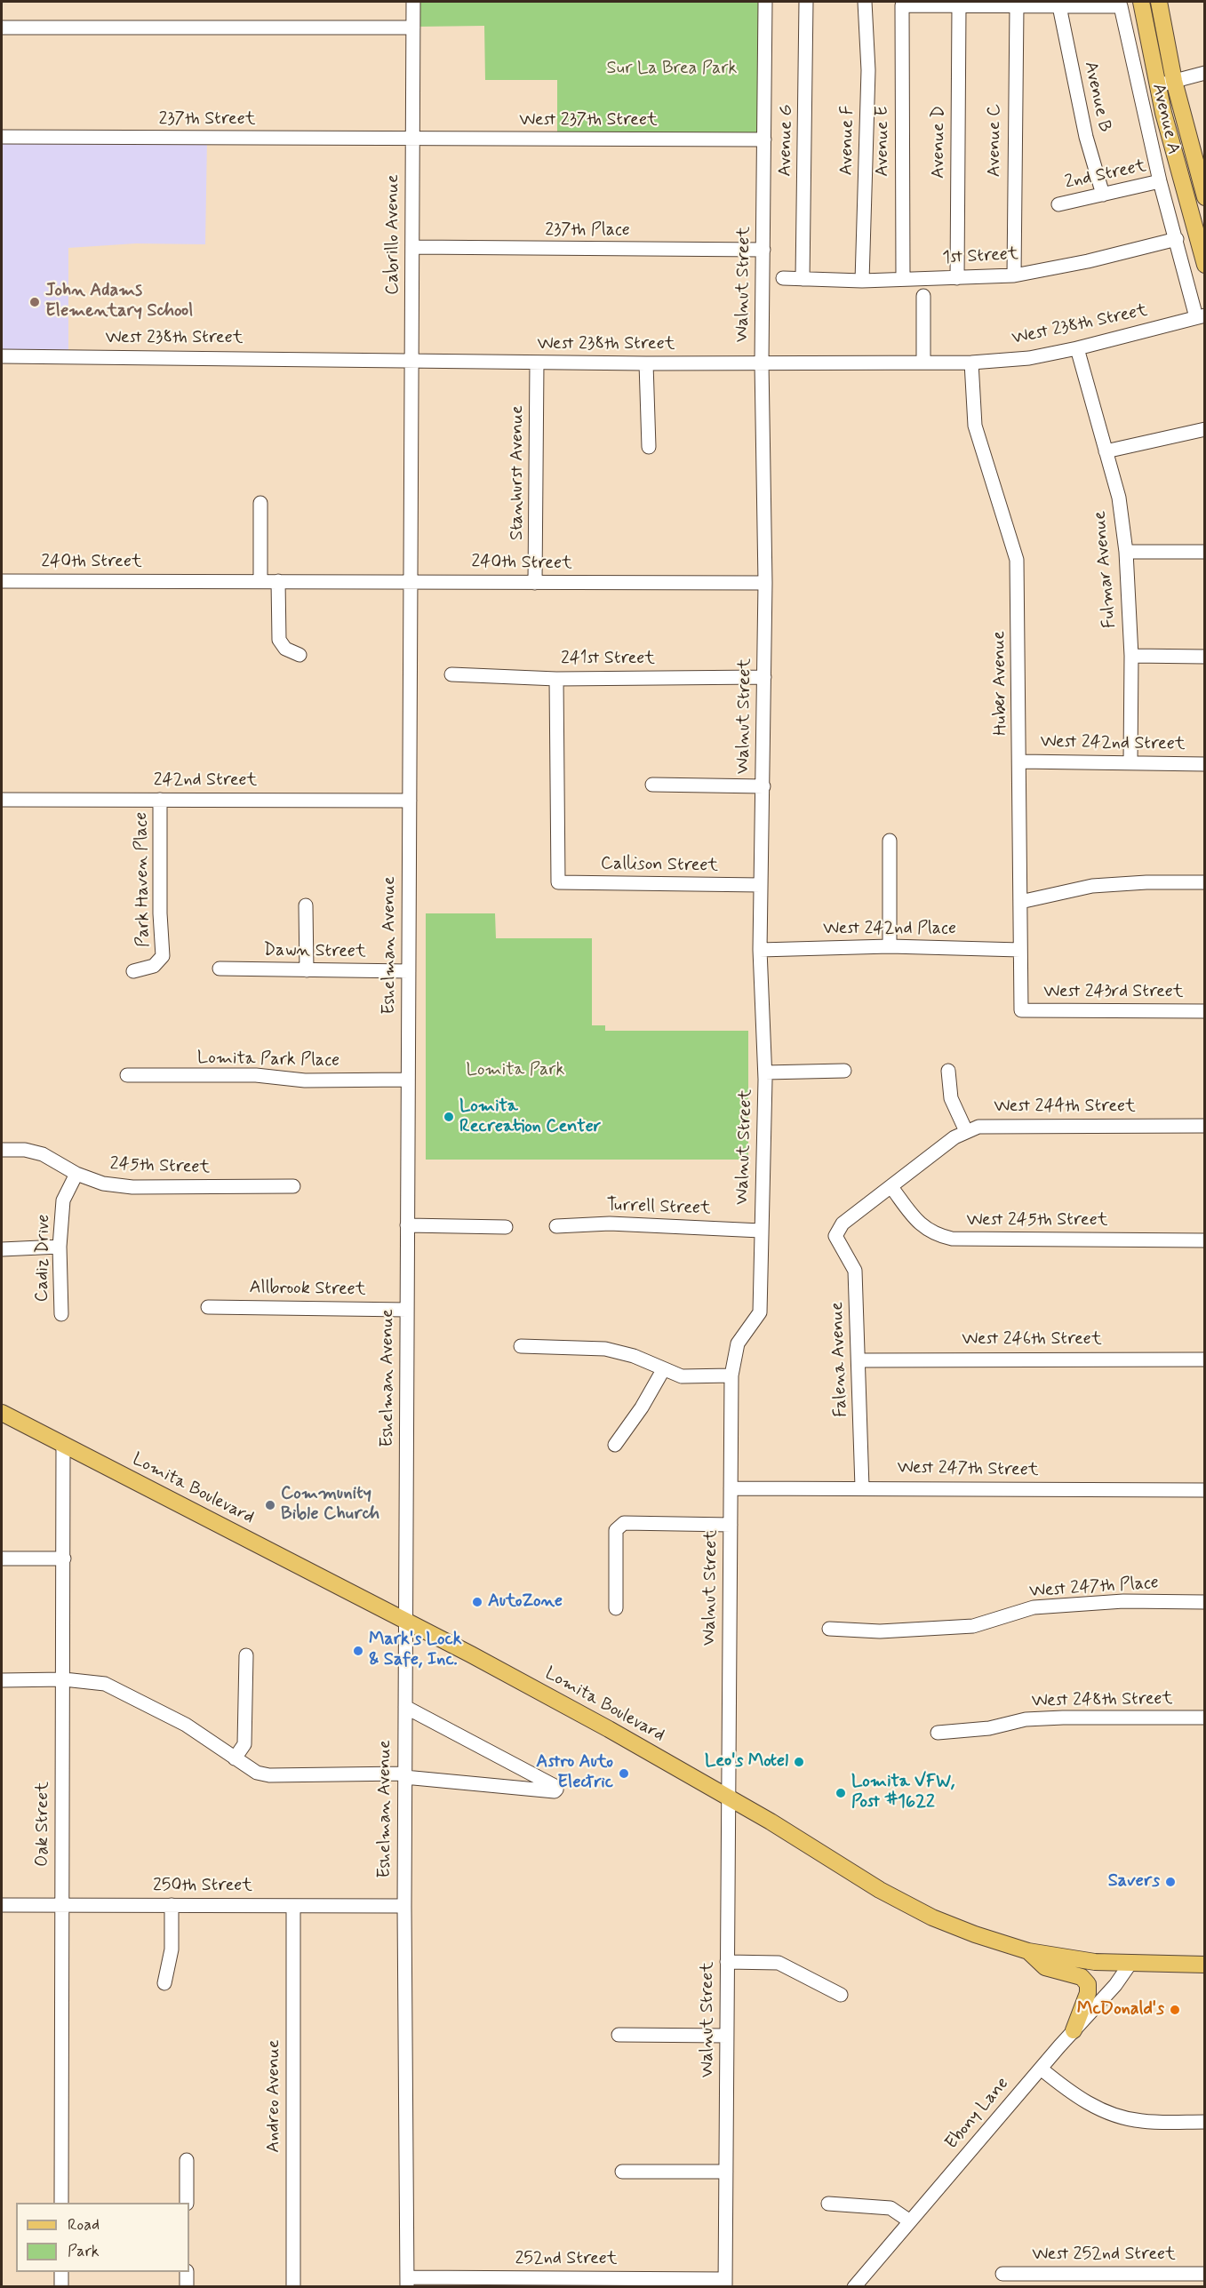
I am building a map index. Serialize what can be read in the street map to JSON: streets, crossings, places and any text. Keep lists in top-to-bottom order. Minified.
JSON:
{"streets":{"main road":["Lomita Boulevard"],"street":["Avenue B","Avenue A","237th Street","West 237th Street","Avenue G","Avenue F","Avenue C","Avenue E","Avenue D","2nd Street","237th Place","Cabrillo Avenue","1st Street","Walnut Street","West 238th Street","Stanhurst Avenue","240th Street","Fulmar Avenue","241st Street","Huber Avenue","West 242nd Street","242nd Street","Callison Street","Park Haven Place","West 242nd Place","Eshelman Avenue","Dawn Street","West 243rd Street","Lomita Park Place","West 244th Street","245th Street","Turrell Street","West 245th Street","Cadiz Drive","Allbrook Street","West 246th Street","Falena Avenue","West 247th Street","West 247th Place","West 248th Street","Oak Street","250th Street","Andreo Avenue","Ebony Lane","West 252nd Street","252nd Street"]},"crossings":[["Avenue B","Avenue A"],["Avenue B","2nd Street"],["Avenue A","2nd Street"],["Avenue A","1st Street"],["Avenue A","West 238th Street"],["237th Street","West 237th Street"],["237th Street","Cabrillo Avenue"],["West 237th Street","Cabrillo Avenue"],["West 237th Street","Walnut Street"],["Avenue G","1st Street"],["Avenue F","1st Street"],["Avenue C","1st Street"],["Avenue E","Avenue D"],["Avenue E","1st Street"],["Avenue D","1st Street"],["237th Place","Cabrillo Avenue"],["237th Place","Walnut Street"],["Cabrillo Avenue","West 238th Street"],["Cabrillo Avenue","Eshelman Avenue"],["Walnut Street","West 238th Street"],["Walnut Street","240th Street"],["Walnut Street","241st Street"],["Walnut Street","Callison Street"],["Walnut Street","West 242nd Place"],["Walnut Street","Turrell Street"],["Walnut Street","West 247th Street"],["Walnut Street","Lomita Boulevard"],["Walnut Street","252nd Street"],["West 238th Street","Stanhurst Avenue"],["West 238th Street","Fulmar Avenue"],["West 238th Street","Huber Avenue"],["Stanhurst Avenue","240th Street"],["240th Street","Eshelman Avenue"],["Fulmar Avenue","West 242nd Street"],["241st Street","Callison Street"],["Huber Avenue","West 242nd Street"],["Huber Avenue","West 242nd Place"],["Huber Avenue","West 243rd Street"],["242nd Street","Park Haven Place"],["242nd Street","Eshelman Avenue"],["Eshelman Avenue","Dawn Street"],["Eshelman Avenue","Lomita Park Place"],["Eshelman Avenue","Allbrook Street"],["Eshelman Avenue","Lomita Boulevard"],["Eshelman Avenue","250th Street"],["Eshelman Avenue","252nd Street"],["West 244th Street","West 245th Street"],["West 244th Street","Falena Avenue"],["245th Street","Cadiz Drive"],["West 246th Street","Falena Avenue"],["Falena Avenue","West 247th Street"],["Lomita Boulevard","Oak Street"],["Lomita Boulevard","Ebony Lane"],["Oak Street","250th Street"],["250th Street","Andreo Avenue"]],"parks":["Sur La Brea Park","Lomita Park"],"places":["John Adams Elementary School","Lomita Recreation Center","Community Bible Church","AutoZone","Mark's Lock & Safe, Inc.","Leo's Motel","Astro Auto Electric","Lomita VFW, Post #1622","Savers","McDonald's"],"legend":["Road","Park"]}
